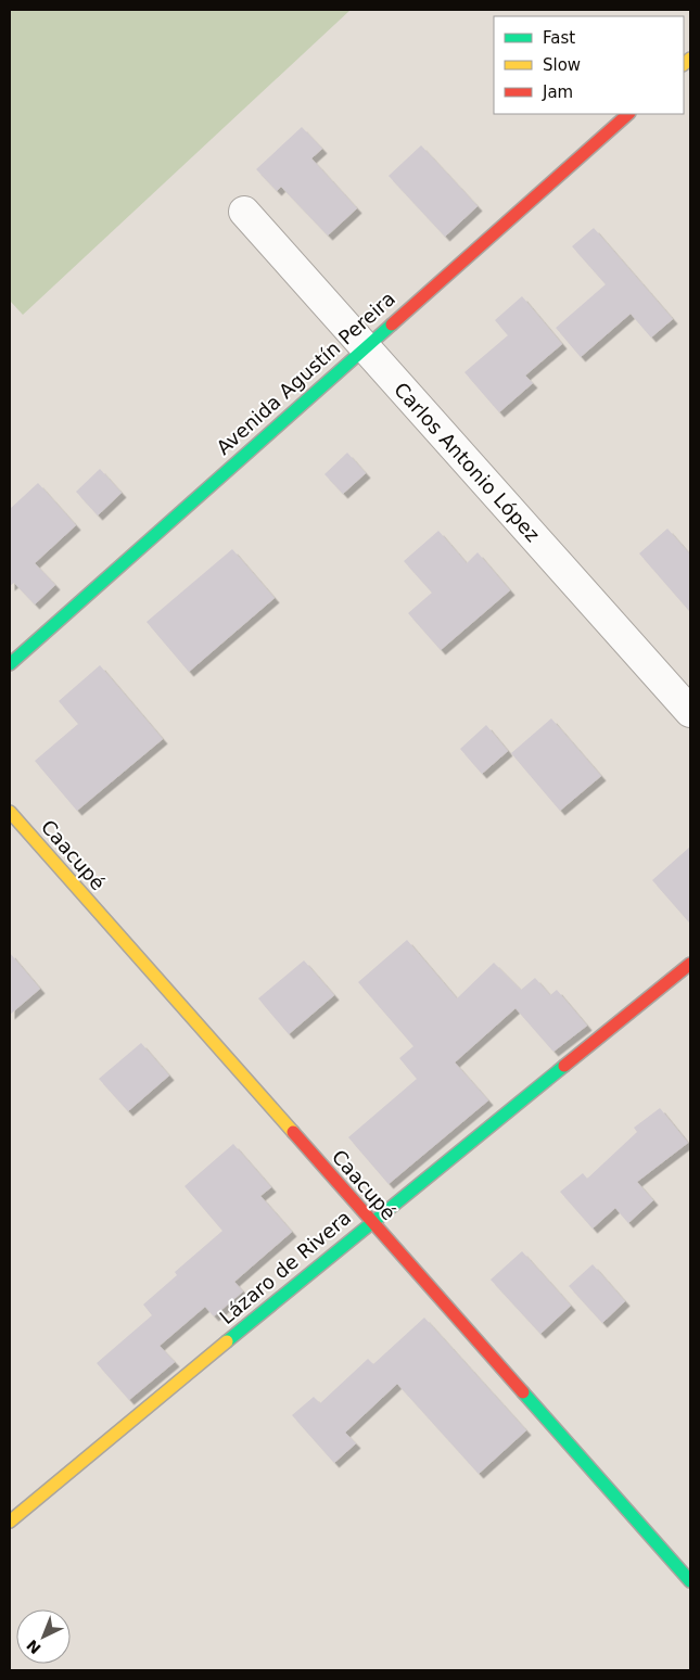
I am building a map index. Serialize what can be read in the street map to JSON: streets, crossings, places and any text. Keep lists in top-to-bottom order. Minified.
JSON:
{"streets":{"street":["Avenida Agustín Pereira","Carlos Antonio López","Caacupé","Lázaro de Rivera"]},"crossings":[["Avenida Agustín Pereira","Carlos Antonio López"],["Caacupé","Lázaro de Rivera"]],"legend":["Fast","Slow","Jam"],"north":"bottom left"}
